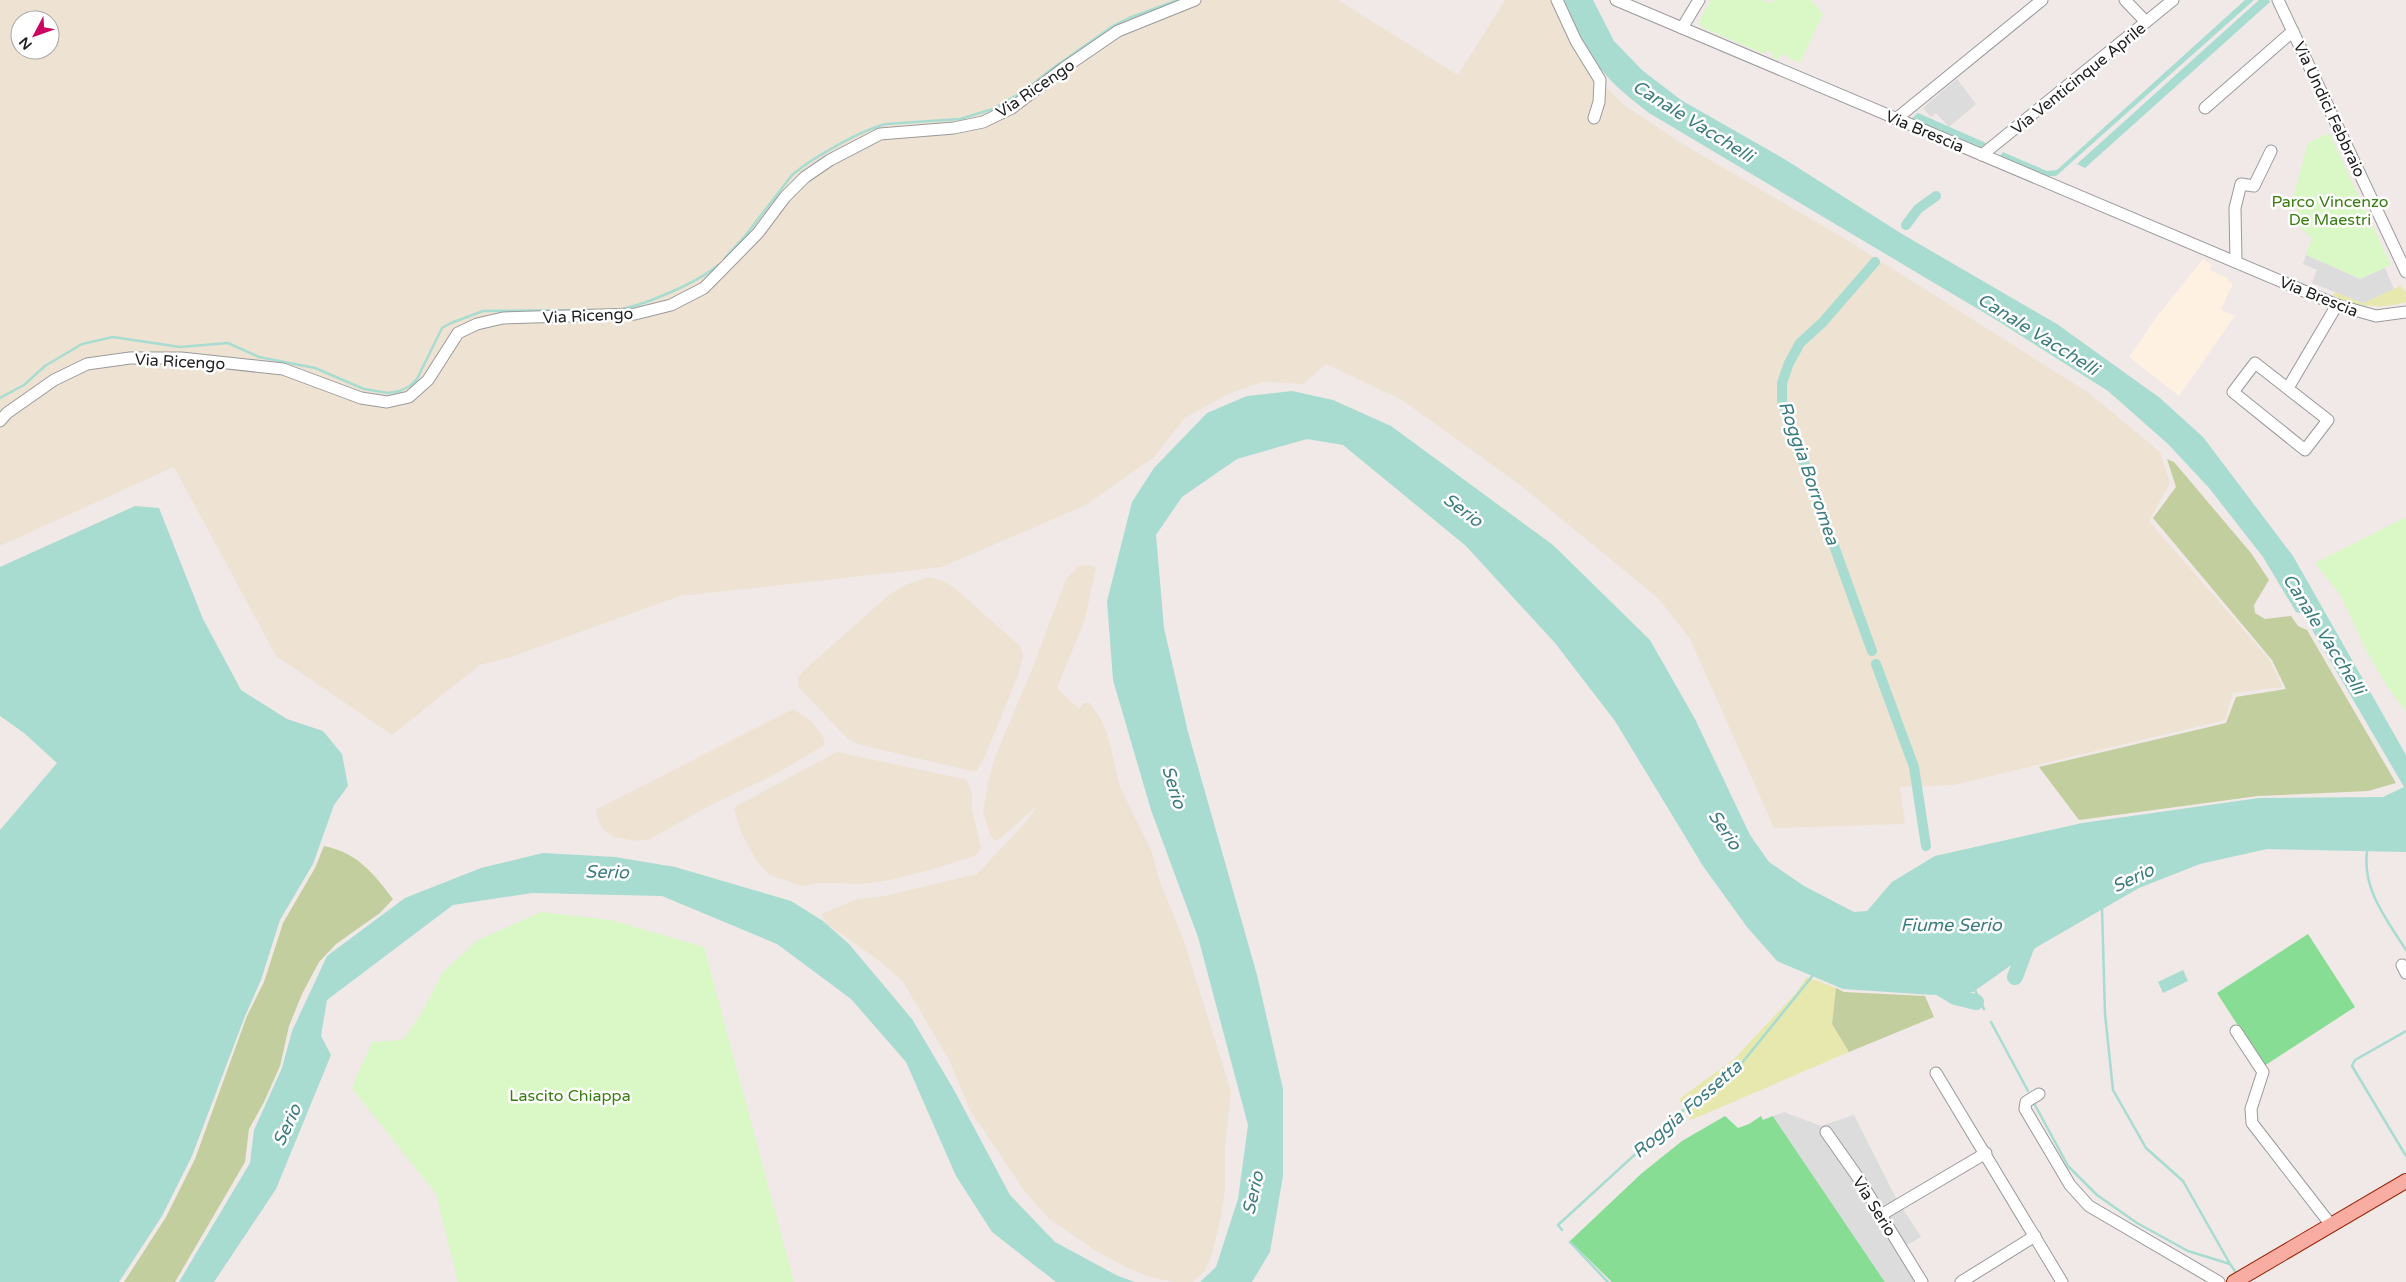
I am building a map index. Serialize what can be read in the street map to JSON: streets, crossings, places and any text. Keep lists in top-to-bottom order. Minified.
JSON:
{"streets":{"street":["Via Venticinque Aprile","Via Ricengo","Via Undici Febbraio","Via Brescia","Via Serio"]},"crossings":[["Via Venticinque Aprile","Via Brescia"]],"water":["Canale Vacchelli","Roggia Borromea","Serio","Fiume Serio","Roggia Fossetta"],"parks":["Parco Vincenzo De Maestri","Lascito Chiappa"],"north":"bottom left"}
